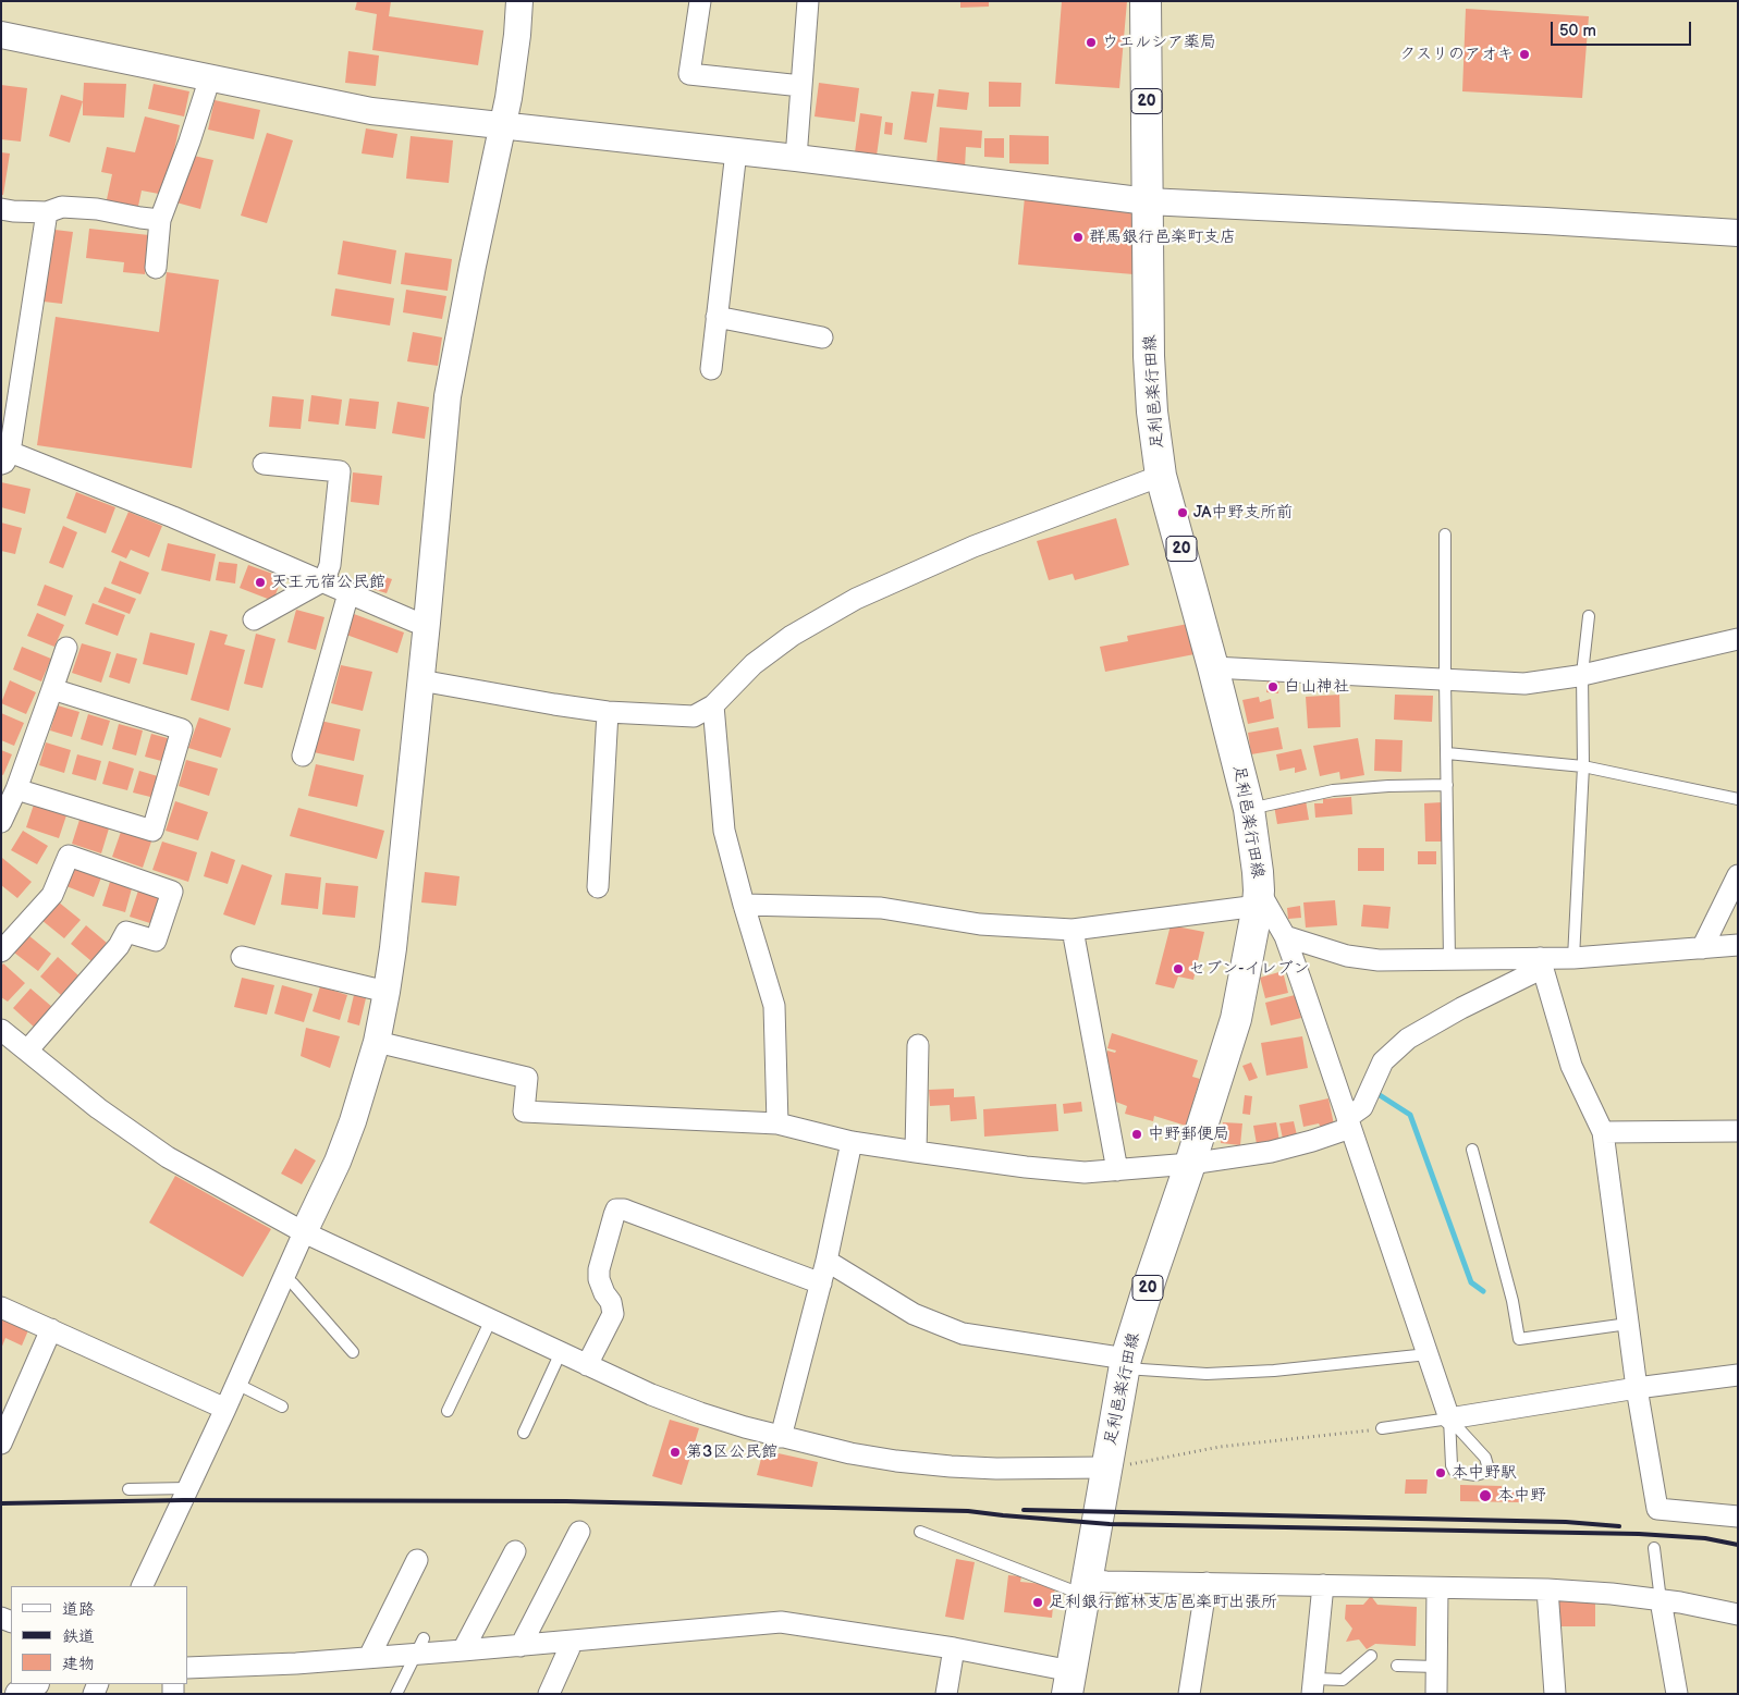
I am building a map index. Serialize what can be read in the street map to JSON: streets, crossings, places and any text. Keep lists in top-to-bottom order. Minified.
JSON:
{"streets":{"main road":["20","足利邑楽行田線"]},"places":["ウエルシア薬局","クスリのアオキ","群馬銀行邑楽町支店","JA中野支所前","天王元宿公民館","白山神社","セブン-イレブン","中野郵便局","第3区公民館","本中野駅","本中野","足利銀行館林支店邑楽町出張所"],"legend":["道路","鉄道","建物"],"scale_bar":"50 m"}
